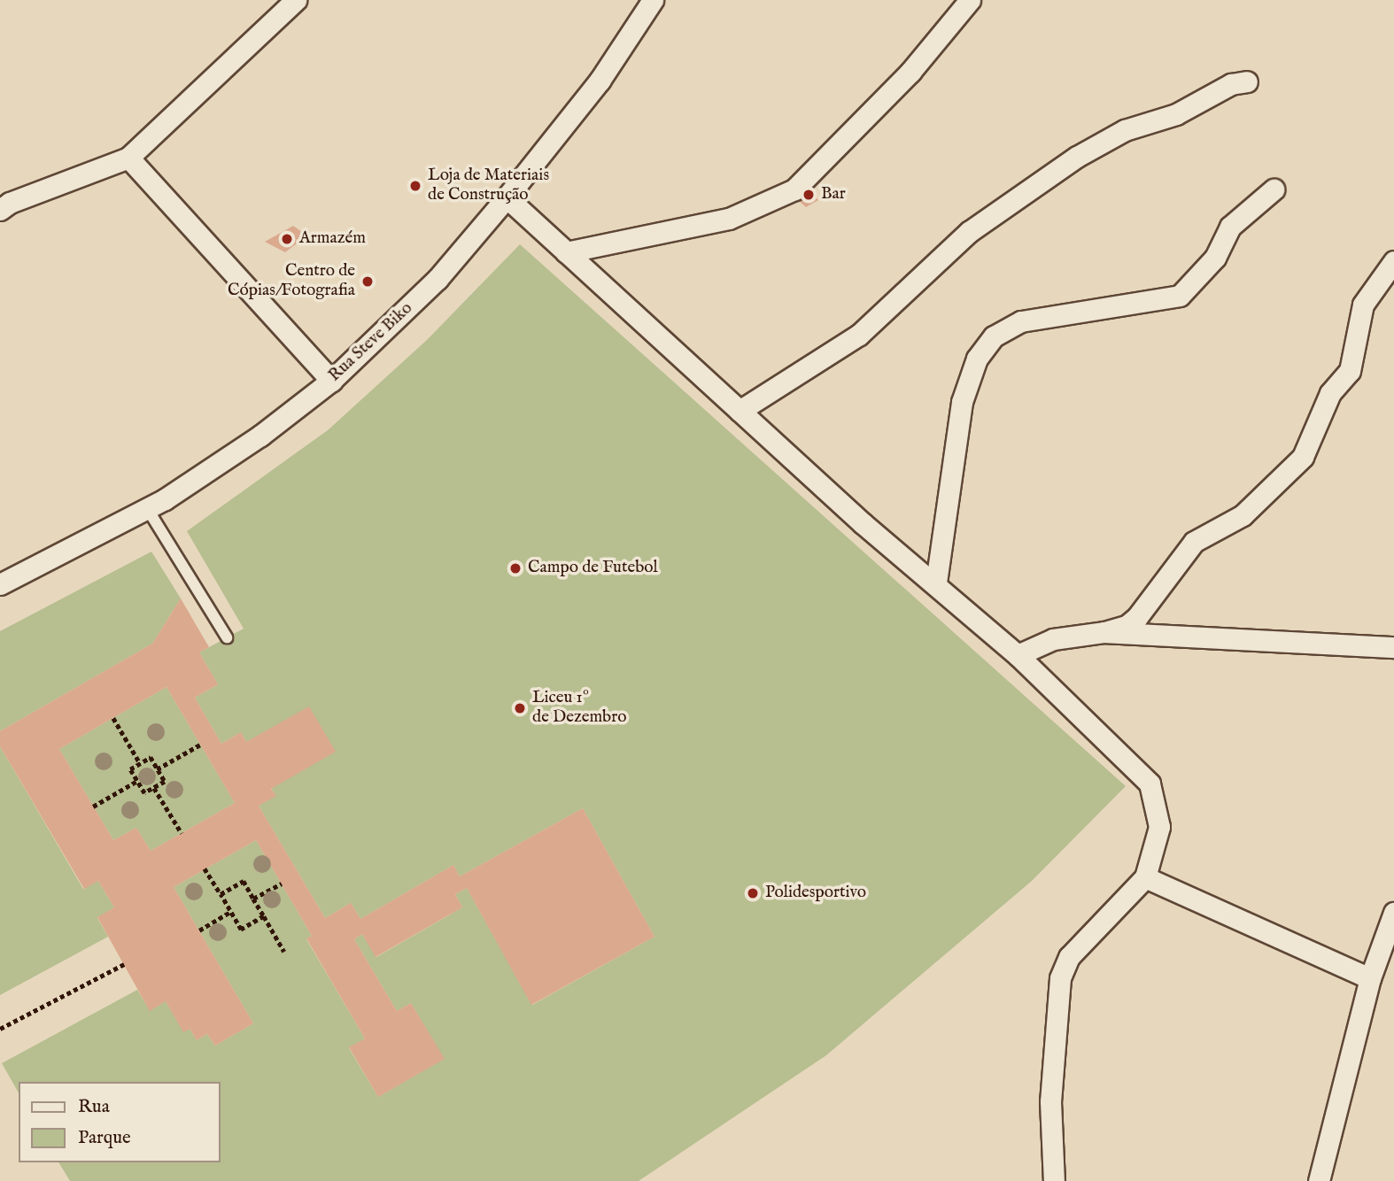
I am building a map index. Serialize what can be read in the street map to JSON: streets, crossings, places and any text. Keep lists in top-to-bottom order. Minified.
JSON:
{"streets":{"street":["Rua Steve Biko"]},"places":["Loja de Materiais de Construção","Bar","Armazém","Centro de Cópias/Fotografia","Campo de Futebol","Liceu 1º de Dezembro","Polidesportivo"],"legend":["Rua","Parque"]}
